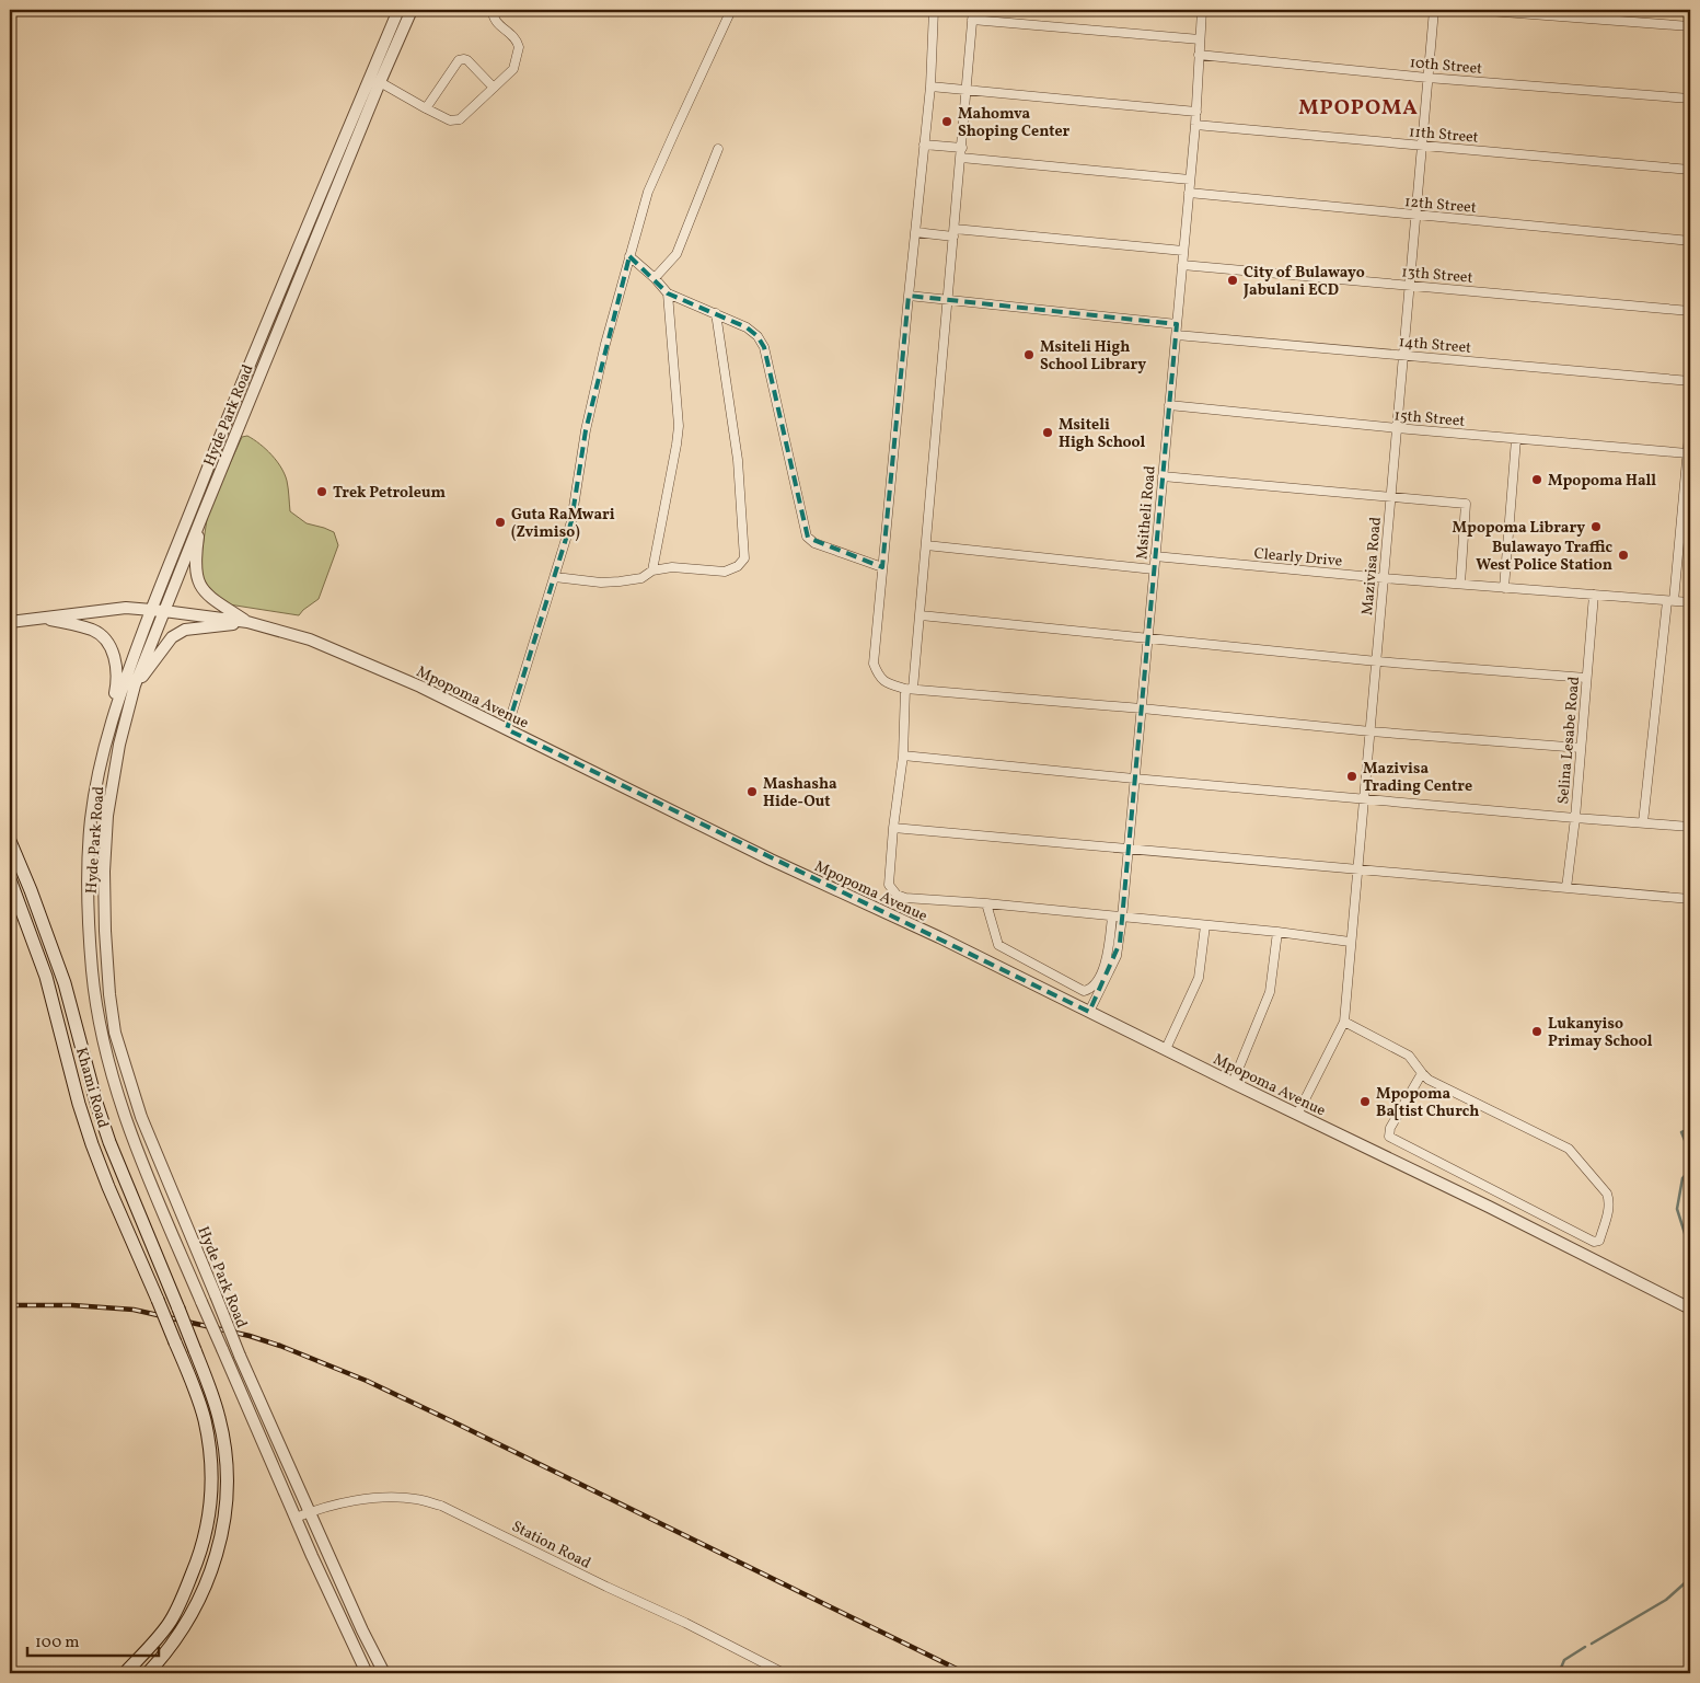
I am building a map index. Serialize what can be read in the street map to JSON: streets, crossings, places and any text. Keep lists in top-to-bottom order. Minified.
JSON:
{"streets":{"main road":["Khami Road"],"street":["10th Street","11th Street","12th Street","13th Street","14th Street","Hyde Park Road","15th Street","Msitheli Road","Clearly Drive","Mazivisa Road","Mpopoma Avenue","Selina Lesabe Road","Station Road"]},"crossings":[["10th Street","Msitheli Road"],["10th Street","Mazivisa Road"],["11th Street","Msitheli Road"],["11th Street","Mazivisa Road"],["12th Street","Msitheli Road"],["12th Street","Mazivisa Road"],["13th Street","Msitheli Road"],["13th Street","Mazivisa Road"],["14th Street","Msitheli Road"],["14th Street","Mazivisa Road"],["Hyde Park Road","Mpopoma Avenue"],["Hyde Park Road","Station Road"],["15th Street","Msitheli Road"],["15th Street","Mazivisa Road"],["Msitheli Road","Clearly Drive"],["Msitheli Road","Mpopoma Avenue"],["Clearly Drive","Mazivisa Road"],["Clearly Drive","Selina Lesabe Road"],["Mazivisa Road","Mpopoma Avenue"]],"districts":["MPOPOMA"],"places":["Mahomva Shoping Center","City of Bulawayo Jabulani ECD","Msiteli High School Library","Msiteli High School","Mpopoma Hall","Trek Petroleum","Guta RaMwari (Zvimiso)","Mpopoma Library","Bulawayo Traffic West Police Station","Mazivisa Trading Centre","Mashasha Hide-Out","Lukanyiso Primay School","Mpopoma Ba[tist Church"],"scale_bar":"100 m"}
